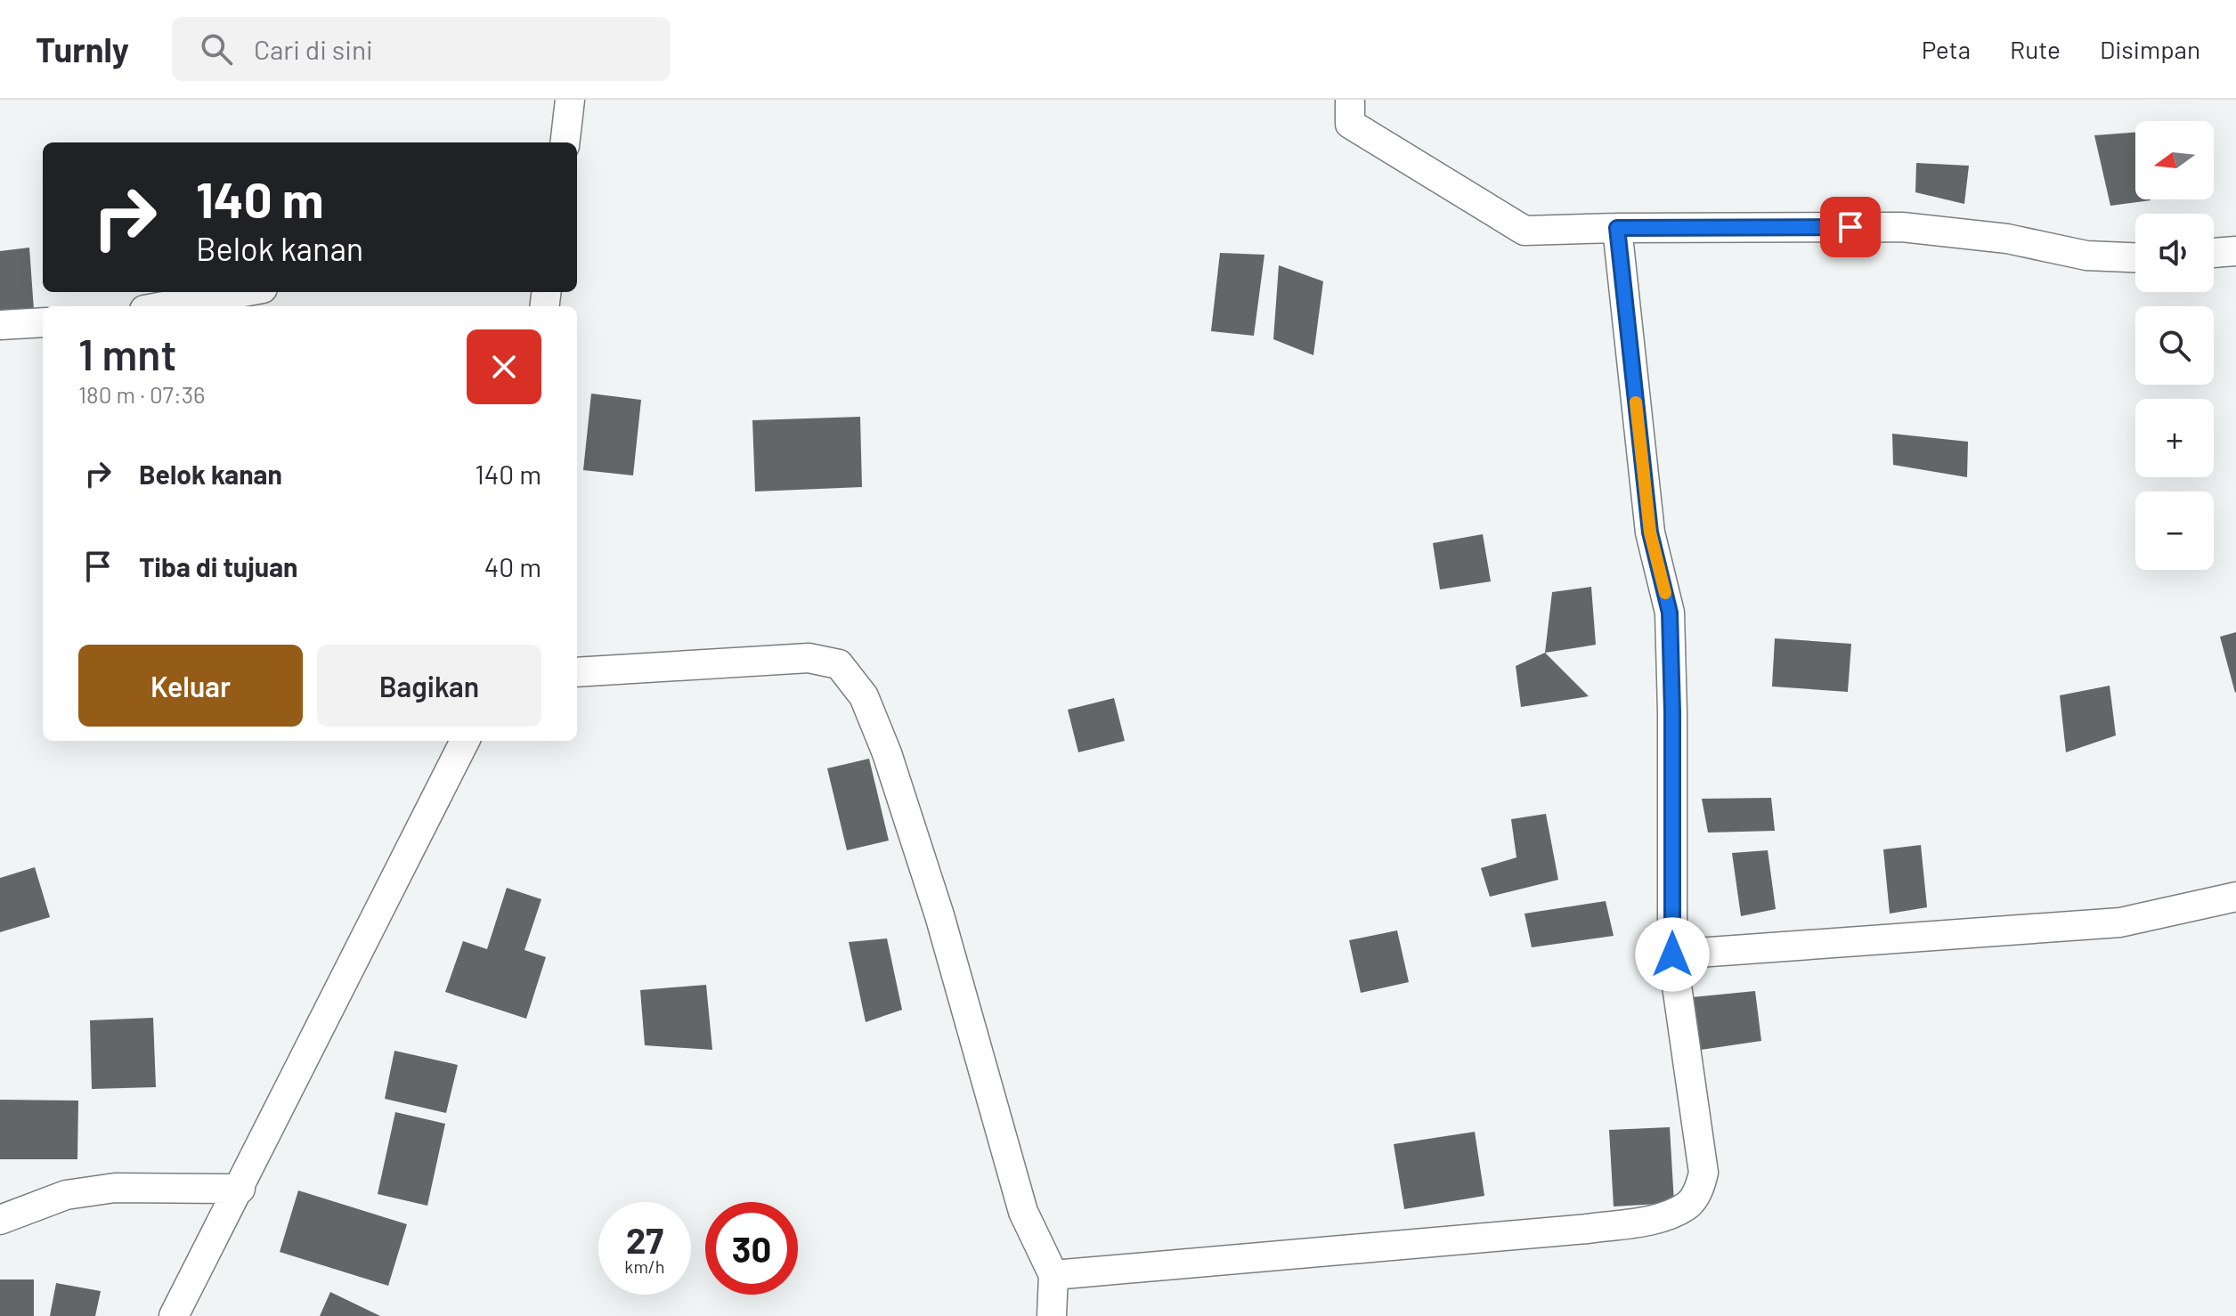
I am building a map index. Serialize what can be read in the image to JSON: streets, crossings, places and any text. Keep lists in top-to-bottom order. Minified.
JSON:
{"north":"left","page":{"header":"Turnly","search":"Cari di sini","nav":["Peta","Rute","Disimpan"],"map_buttons":["+","−"],"turn":["140 m","Belok kanan"],"heading":["1 mnt","180 m · 07:36"],"list":[{"name":"Belok kanan","value":"140 m"},{"name":"Tiba di tujuan","value":"40 m"}],"buttons":["Keluar","Bagikan"],"speed":"27 km/h","limit":"30"}}
